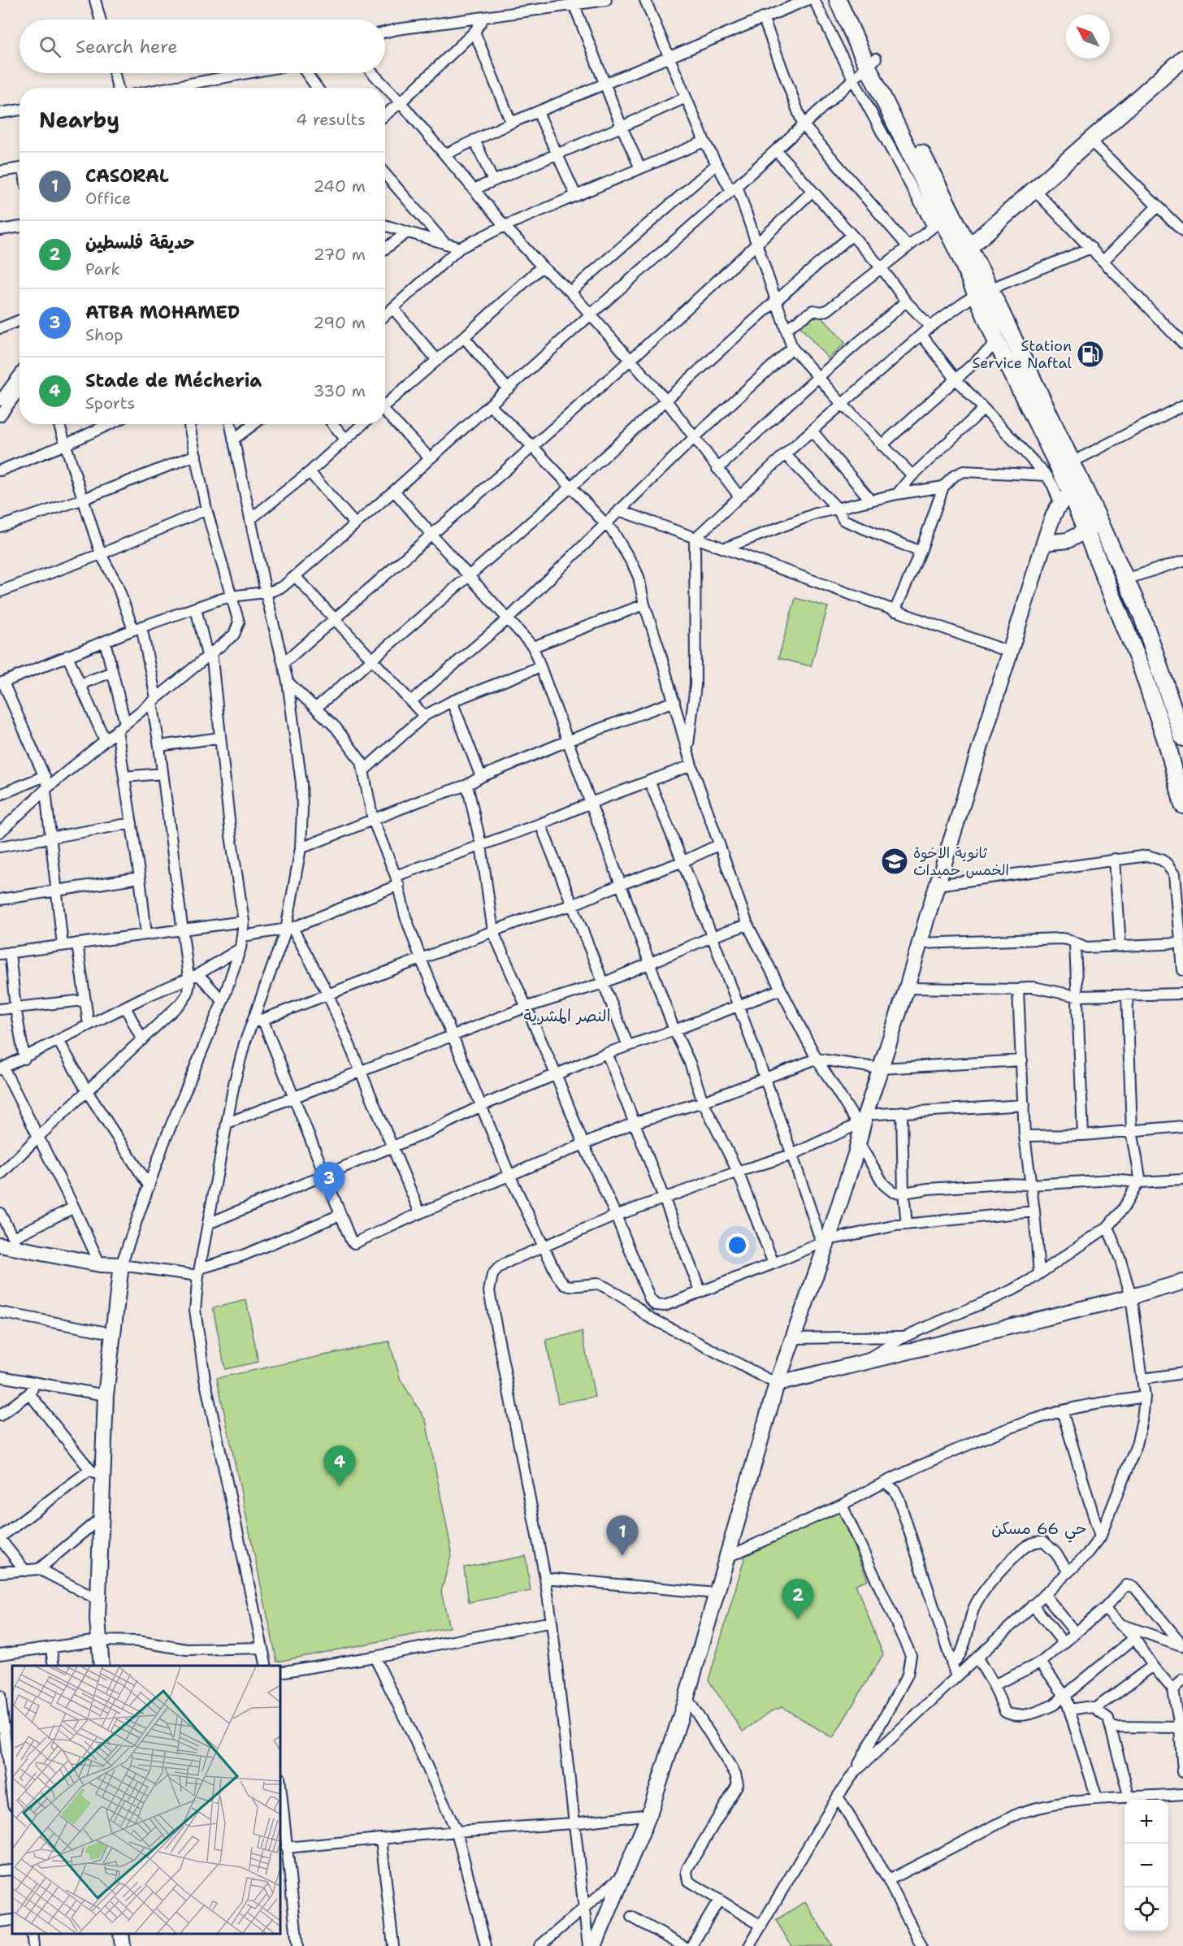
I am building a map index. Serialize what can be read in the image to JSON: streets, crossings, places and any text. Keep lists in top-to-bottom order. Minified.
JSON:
{"districts":["النصر المشرية","حي 66 مسكن"],"places":{"fuel station":["Station Service Naftal"],"school or university":["ثانوية الاخوة الخمس حميدات"]},"north":"top left","page":{"search":"Search here","heading":["Nearby","4 results"],"list":[{"mark":"1","name":"CASORAL","note":"Office","value":"240 m"},{"mark":"2","name":"حديقة فلسطين","note":"Park","value":"270 m"},{"mark":"3","name":"ATBA MOHAMED","note":"Shop","value":"290 m"},{"mark":"4","name":"Stade de Mécheria","note":"Sports","value":"330 m"}],"pins":["3","4","1","2"],"map_buttons":["+","−"]}}
